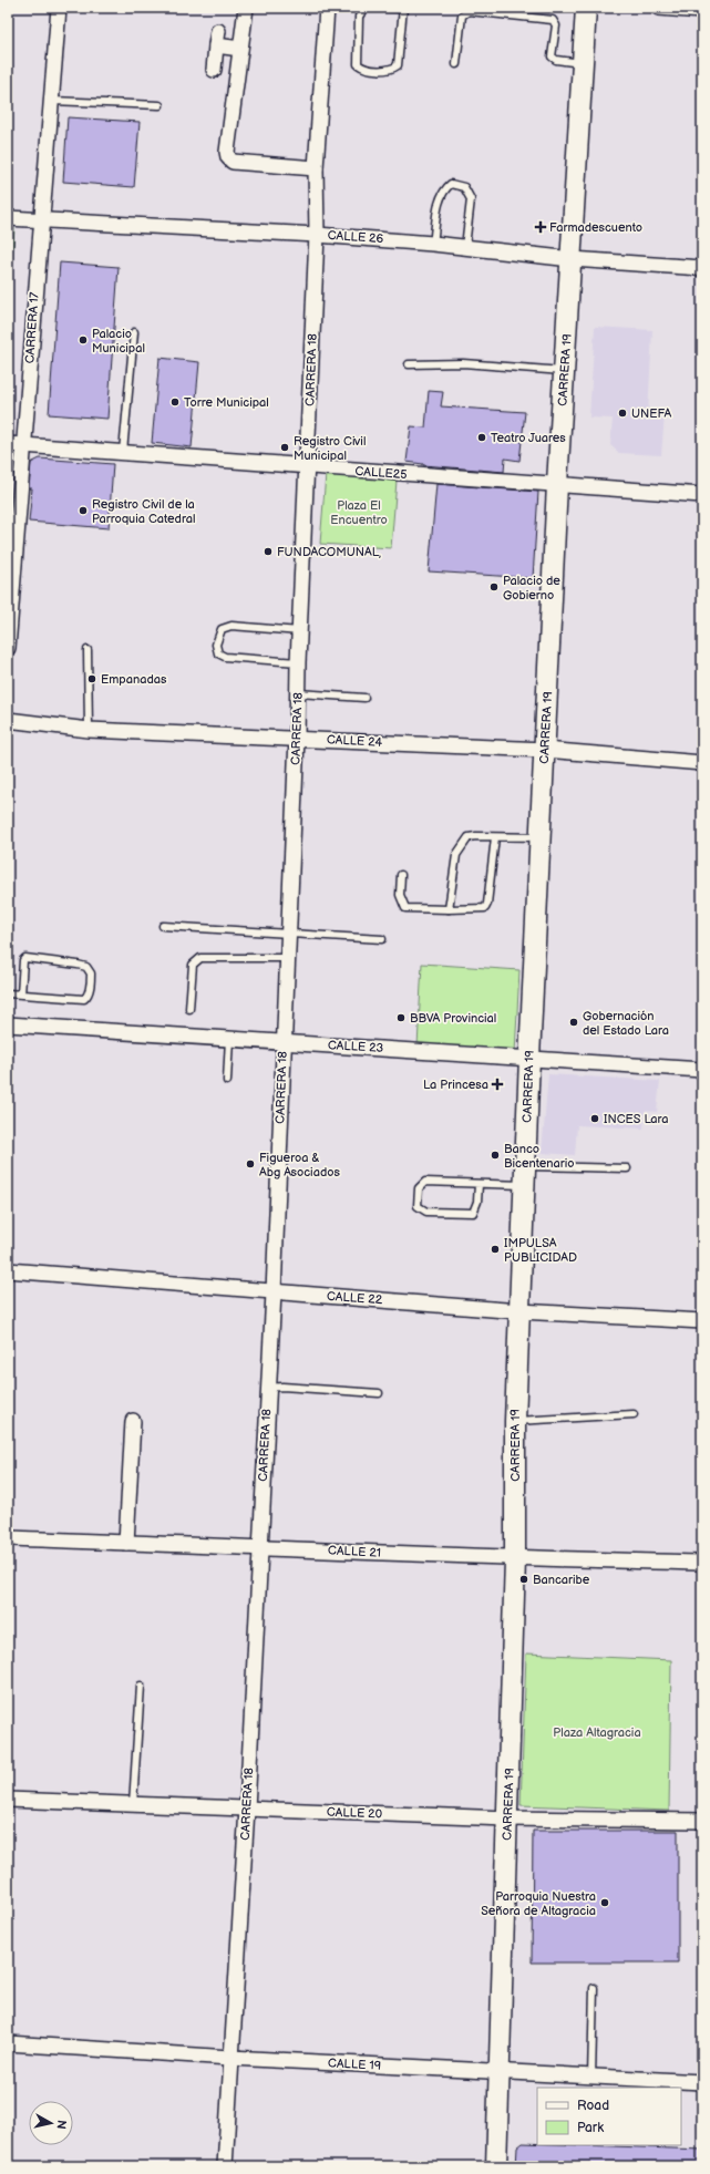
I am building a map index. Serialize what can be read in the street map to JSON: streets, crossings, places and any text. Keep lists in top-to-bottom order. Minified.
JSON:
{"streets":{"street":["CALLE 26","CARRERA 17","CARRERA 18","CARRERA 19","CALLE25","CALLE 24","CALLE 23","CALLE 22","CALLE 21","CALLE 20","CALLE 19"]},"crossings":[["CALLE 26","CARRERA 17"],["CALLE 26","CARRERA 18"],["CALLE 26","CARRERA 19"],["CARRERA 17","CALLE25"],["CARRERA 18","CALLE25"],["CARRERA 18","CALLE 24"],["CARRERA 18","CALLE 23"],["CARRERA 18","CALLE 22"],["CARRERA 18","CALLE 21"],["CARRERA 18","CALLE 20"],["CARRERA 18","CALLE 19"],["CARRERA 19","CALLE25"],["CARRERA 19","CALLE 24"],["CARRERA 19","CALLE 23"],["CARRERA 19","CALLE 22"],["CARRERA 19","CALLE 21"],["CARRERA 19","CALLE 20"],["CARRERA 19","CALLE 19"]],"parks":["Plaza El Encuentro","Plaza Altagracia"],"places":{"health":["Farmadescuento","La Princesa"],"other":["Palacio Municipal","Torre Municipal","UNEFA","Teatro Juares","Registro Civil Municipal","Registro Civil de la Parroquia Catedral","FUNDACOMUNAL,","Palacio de Gobierno","Empanadas","BBVA Provincial","Gobernación del Estado Lara","INCES Lara","Banco Bicentenario","Figueroa & Abg Asociados","IMPULSA PUBLICIDAD","Bancaribe","Parroquia Nuestra Señora de Altagracia"]},"legend":["Road","Park"],"north":"right"}
